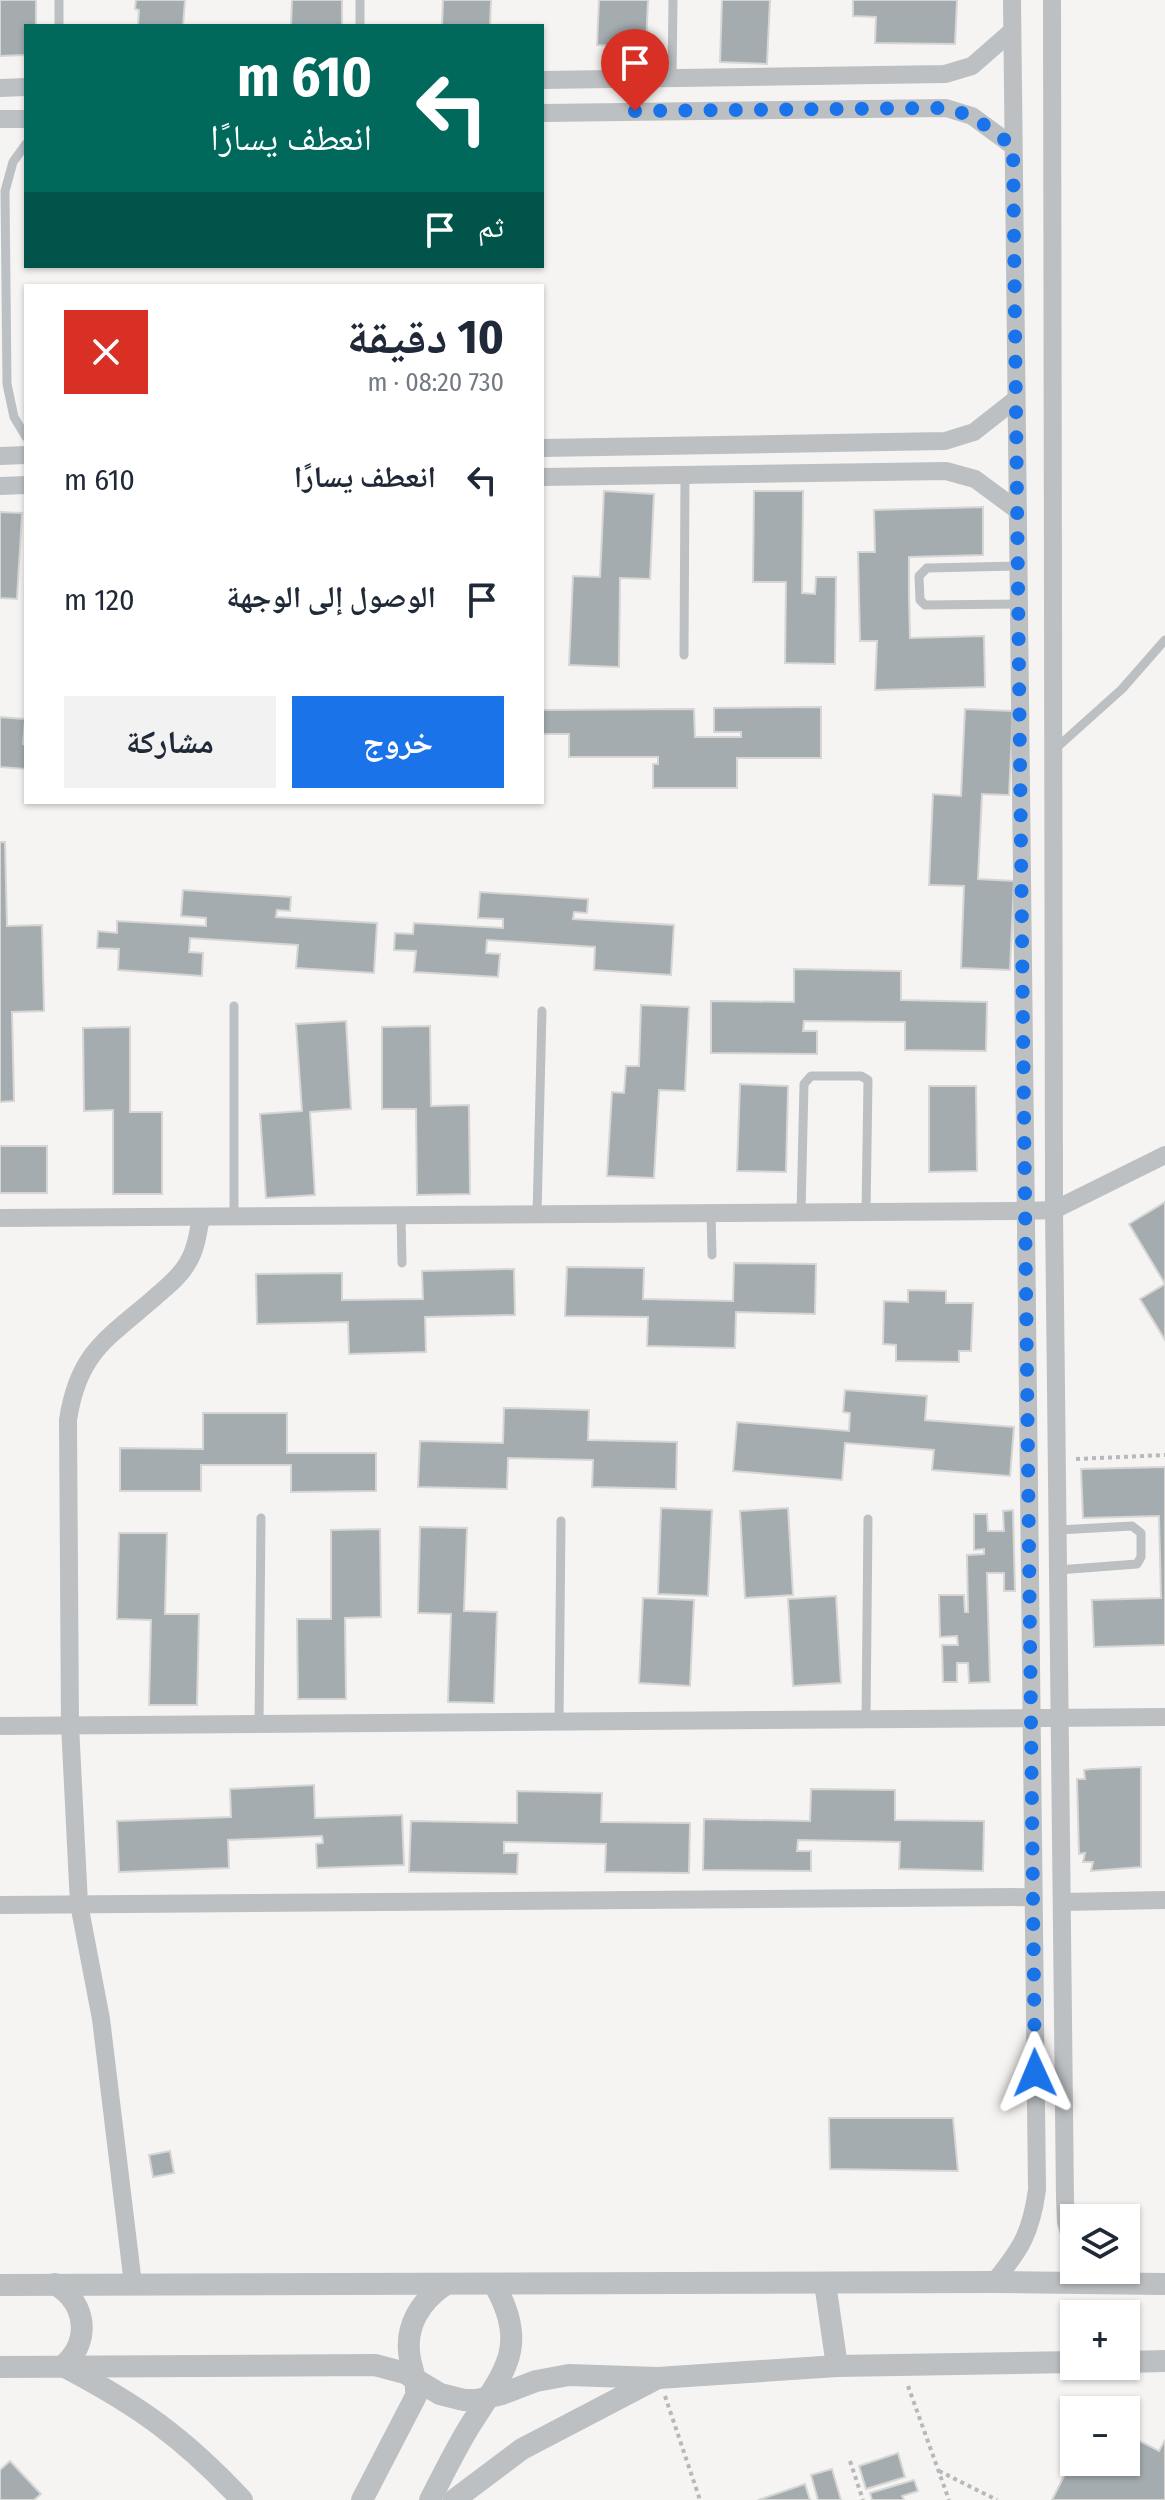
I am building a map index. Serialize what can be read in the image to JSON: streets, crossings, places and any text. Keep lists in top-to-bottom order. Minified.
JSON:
{"page":{"turn":["610 m","انعطف يسارًا"],"then":"ثم","heading":["10 دقيقة","730 m · 08:20"],"list":[{"name":"انعطف يسارًا","value":"610 m"},{"name":"الوصول إلى الوجهة","value":"120 m"}],"buttons":["خروج","مشاركة"],"map_buttons":["+","−"]}}
